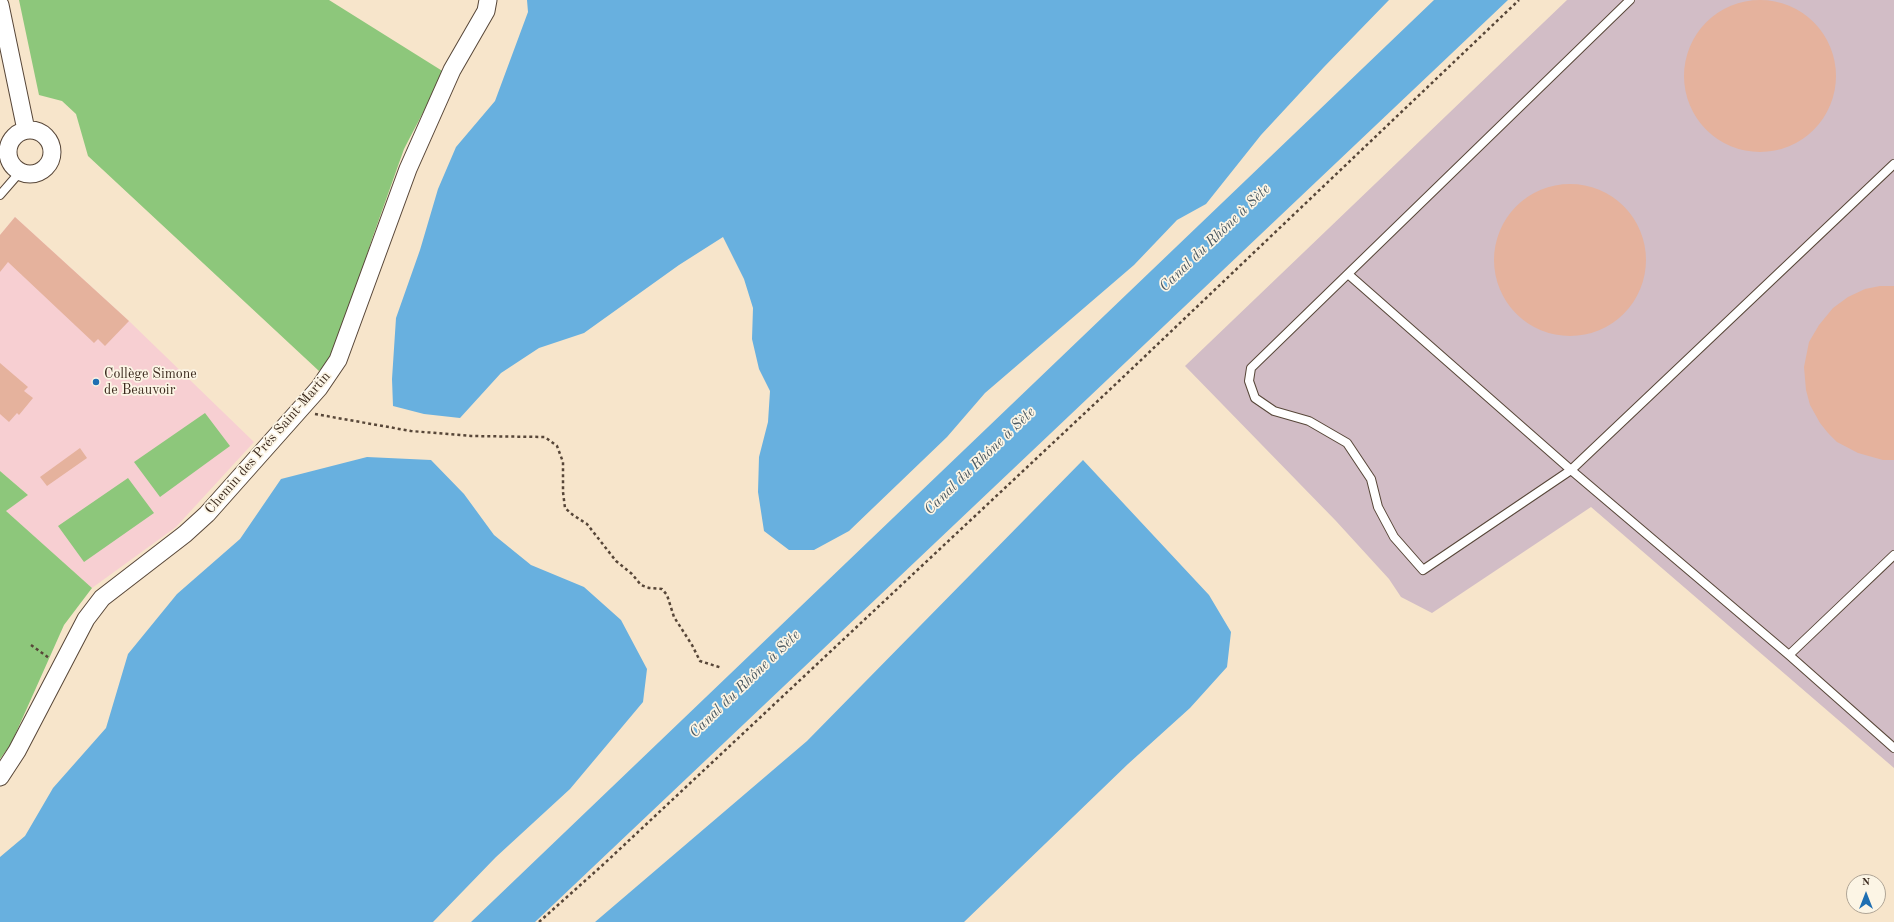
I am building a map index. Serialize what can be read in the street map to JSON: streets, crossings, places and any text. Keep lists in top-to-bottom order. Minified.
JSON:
{"streets":{"street":["Chemin des Prés Saint-Martin"]},"water":["Canal du Rhône à Sète"],"places":["Collège Simone de Beauvoir"],"north":"top"}
